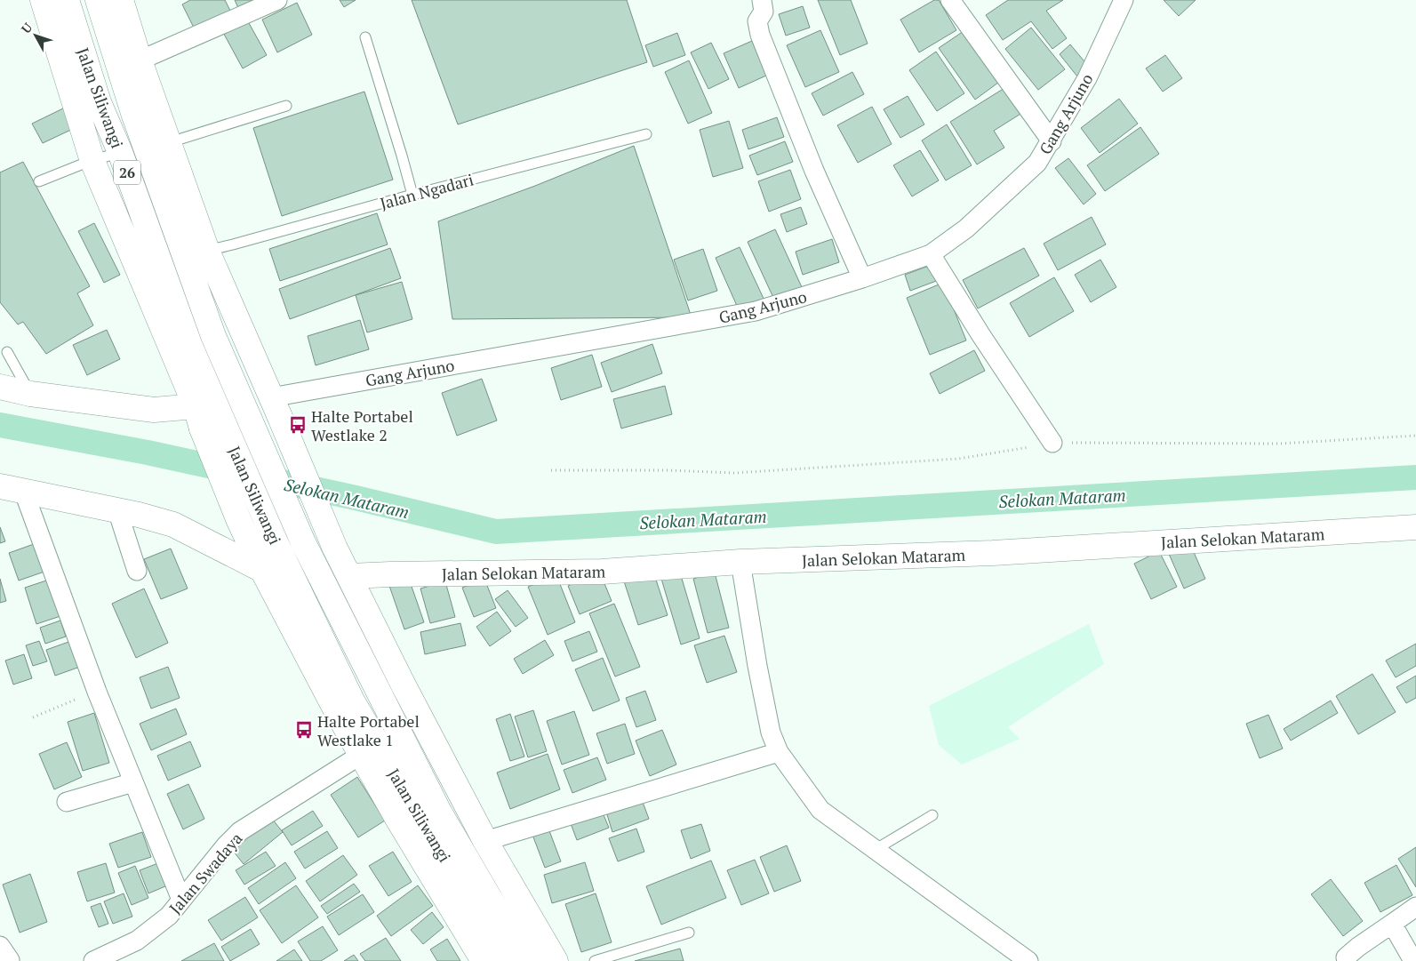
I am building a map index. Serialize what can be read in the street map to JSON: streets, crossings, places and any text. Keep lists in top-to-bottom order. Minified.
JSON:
{"streets":{"main road":["Jalan Siliwangi","26","Jalan Selokan Mataram"],"street":["Gang Arjuno","Jalan Swadaya"],"lane":["Jalan Ngadari"]},"water":["Selokan Mataram"],"places":{"bus stop":["Halte Portabel Westlake 2","Halte Portabel Westlake 1"]},"north":"top left"}
